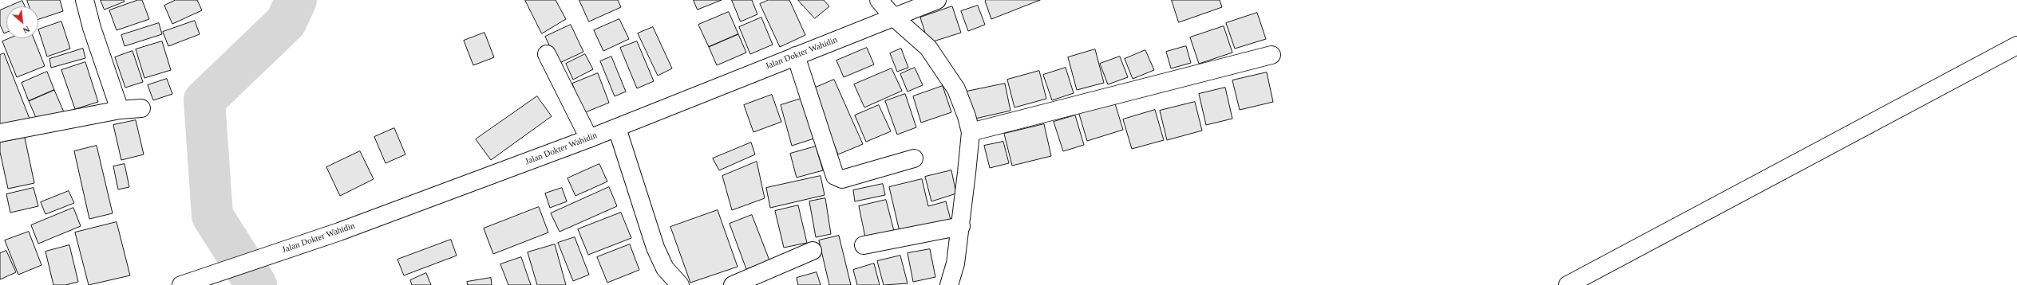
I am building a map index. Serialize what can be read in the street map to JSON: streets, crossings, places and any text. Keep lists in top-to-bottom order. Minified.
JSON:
{"streets":{"street":["Jalan Dokter Wahidin"]},"north":"bottom right"}
